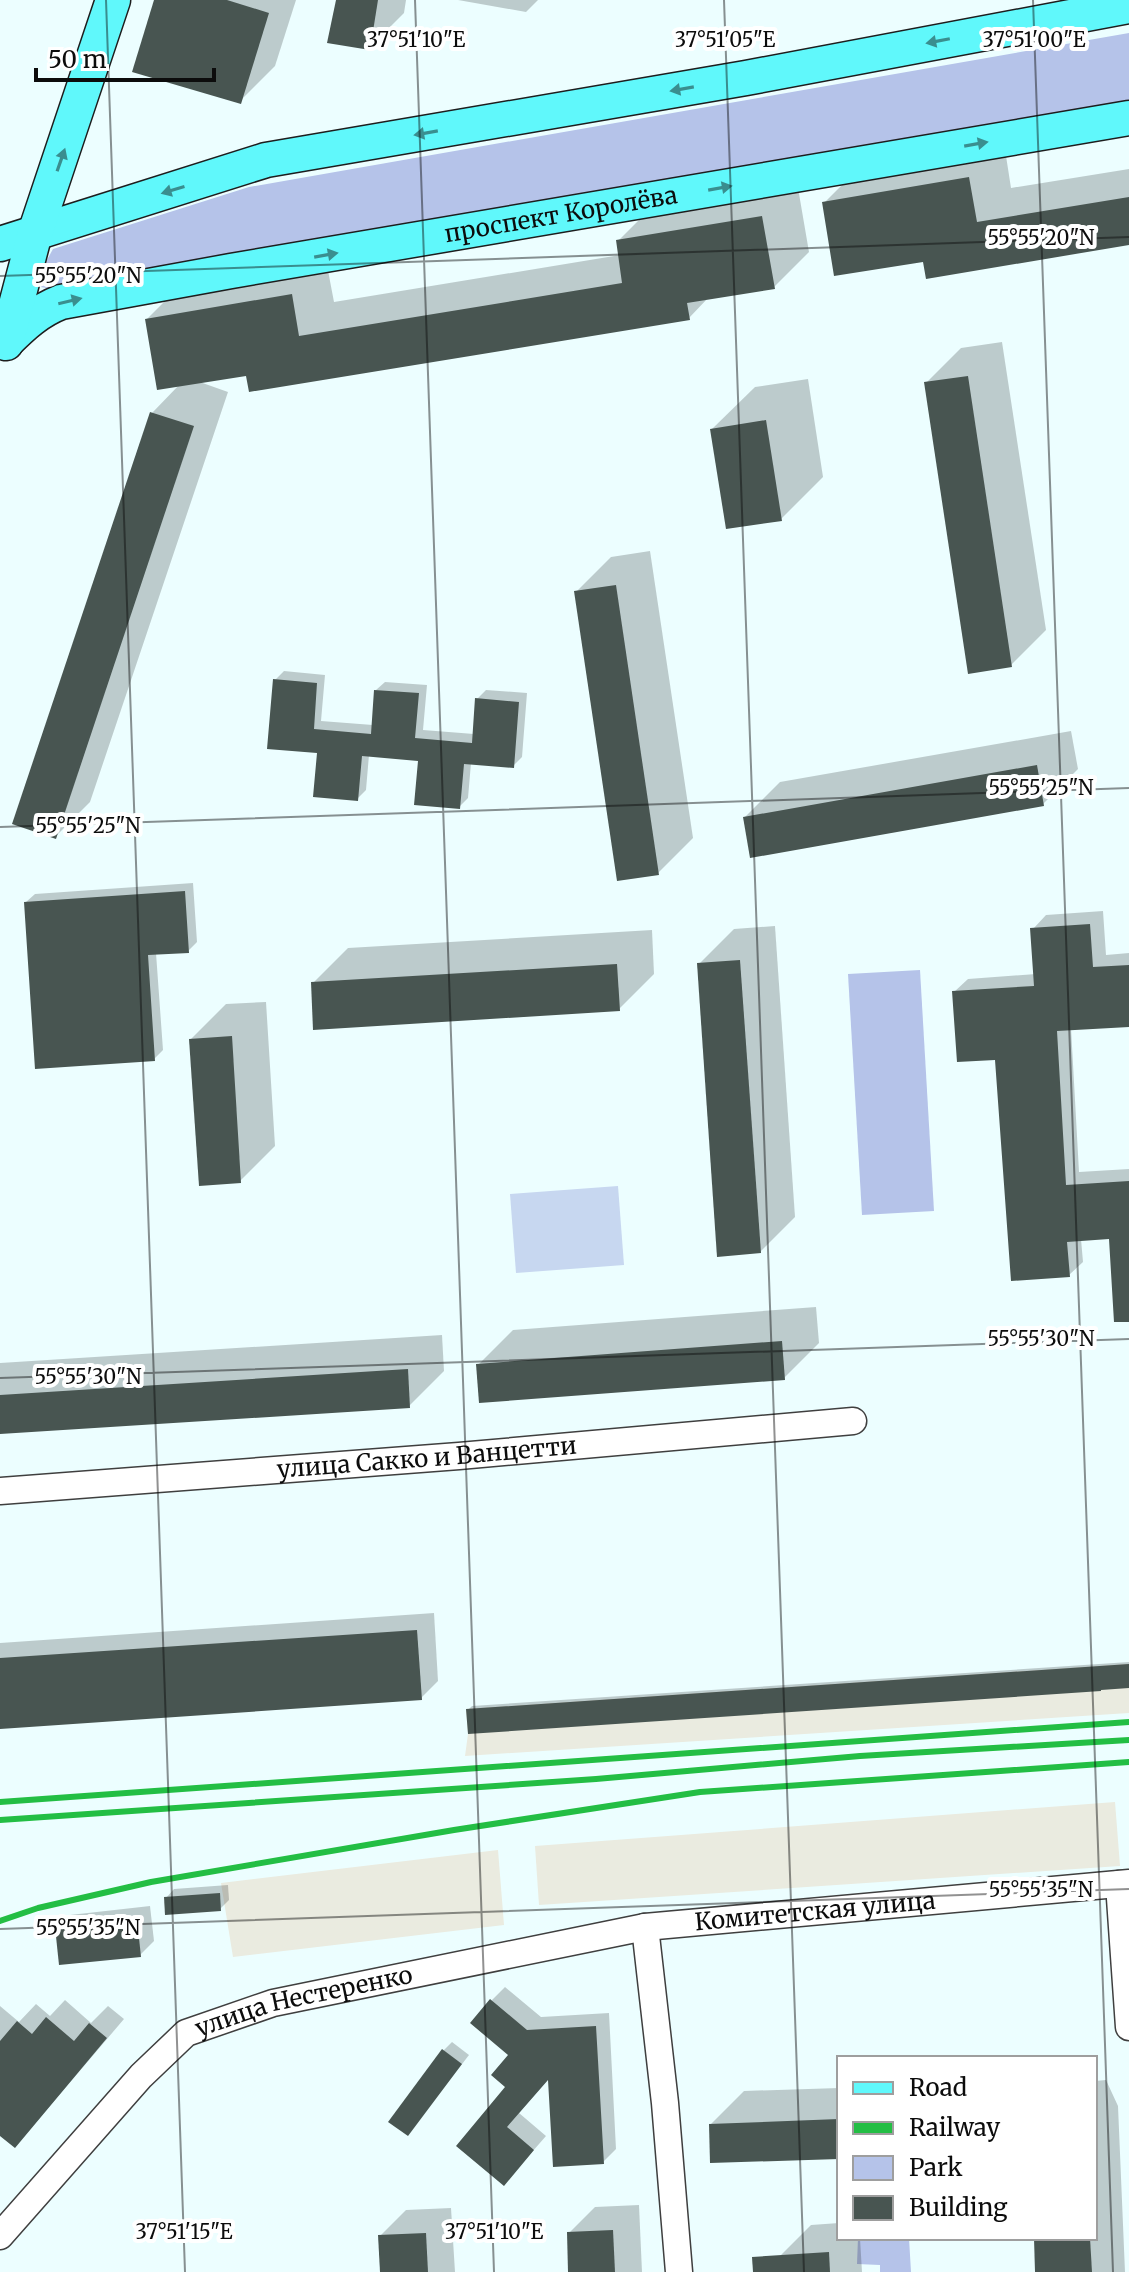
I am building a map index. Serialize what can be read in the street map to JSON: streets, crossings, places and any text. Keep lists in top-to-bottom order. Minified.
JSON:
{"streets":{"main road":["проспект Королёва"],"street":["улица Сакко и Ванцетти","Комитетская улица","улица Нестеренко"]},"crossings":[["Комитетская улица","улица Нестеренко"]],"legend":["Road","Railway","Park","Building"],"scale_bar":"50 m","coordinates":["37°51'10\"E","37°51'05\"E","37°51'00\"E","55°55'20\"N","55°55'25\"N","55°55'30\"N","55°55'35\"N","37°51'15\"E"]}
